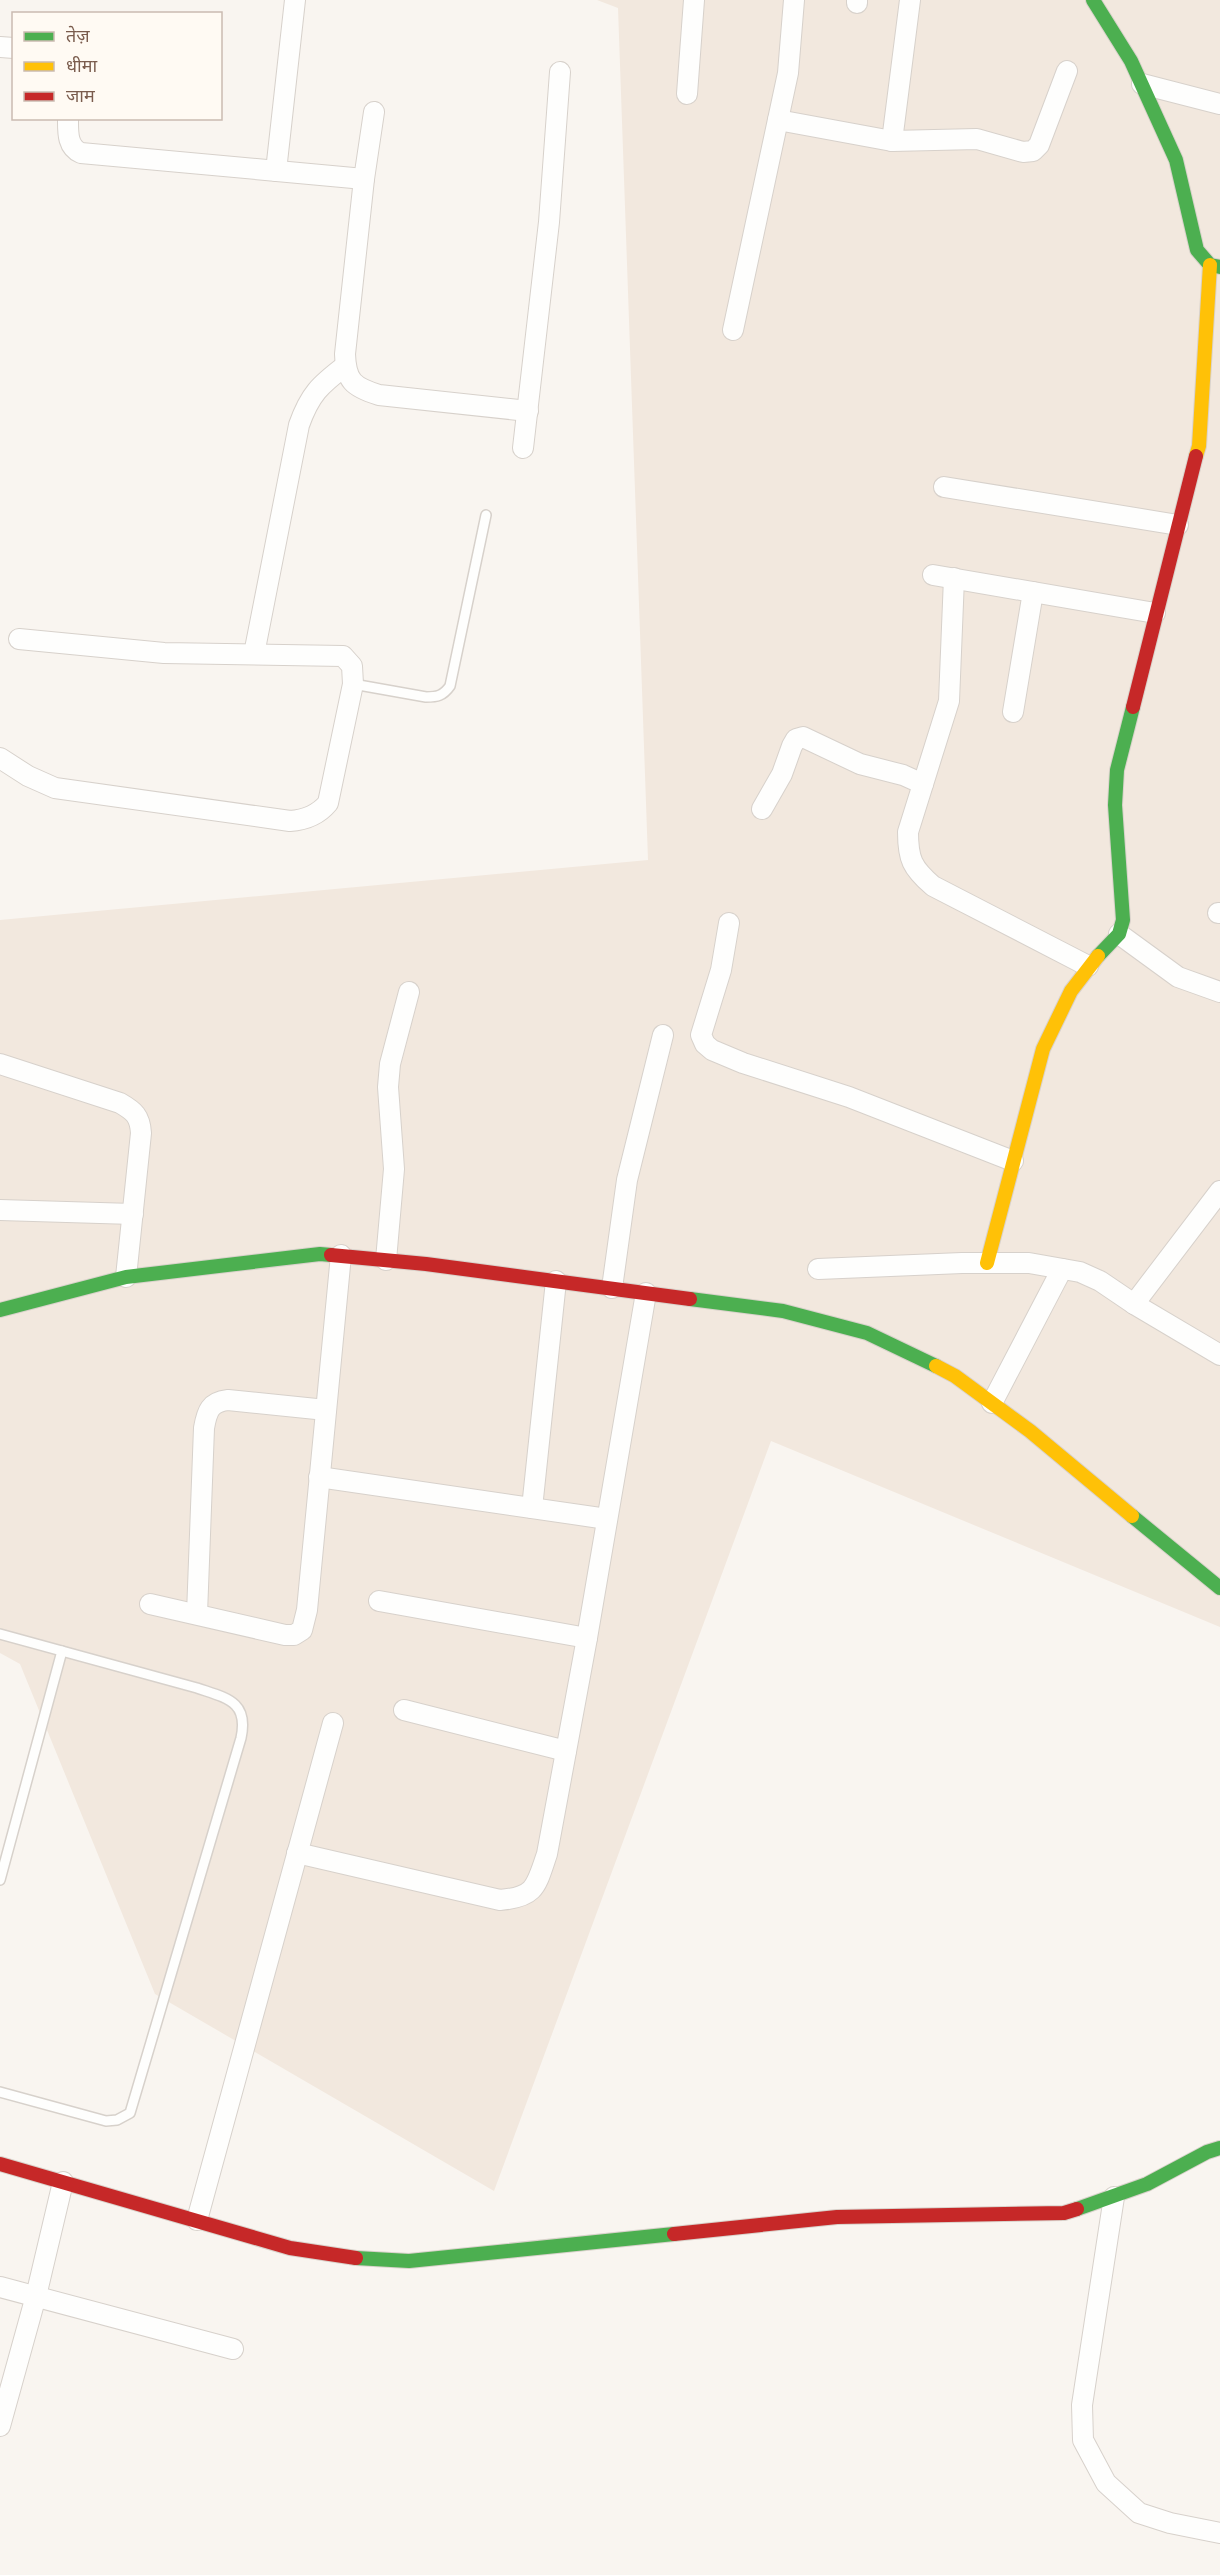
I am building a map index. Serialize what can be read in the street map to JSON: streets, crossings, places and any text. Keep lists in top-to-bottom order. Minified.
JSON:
{"legend":["तेज़","धीमा","जाम"]}
